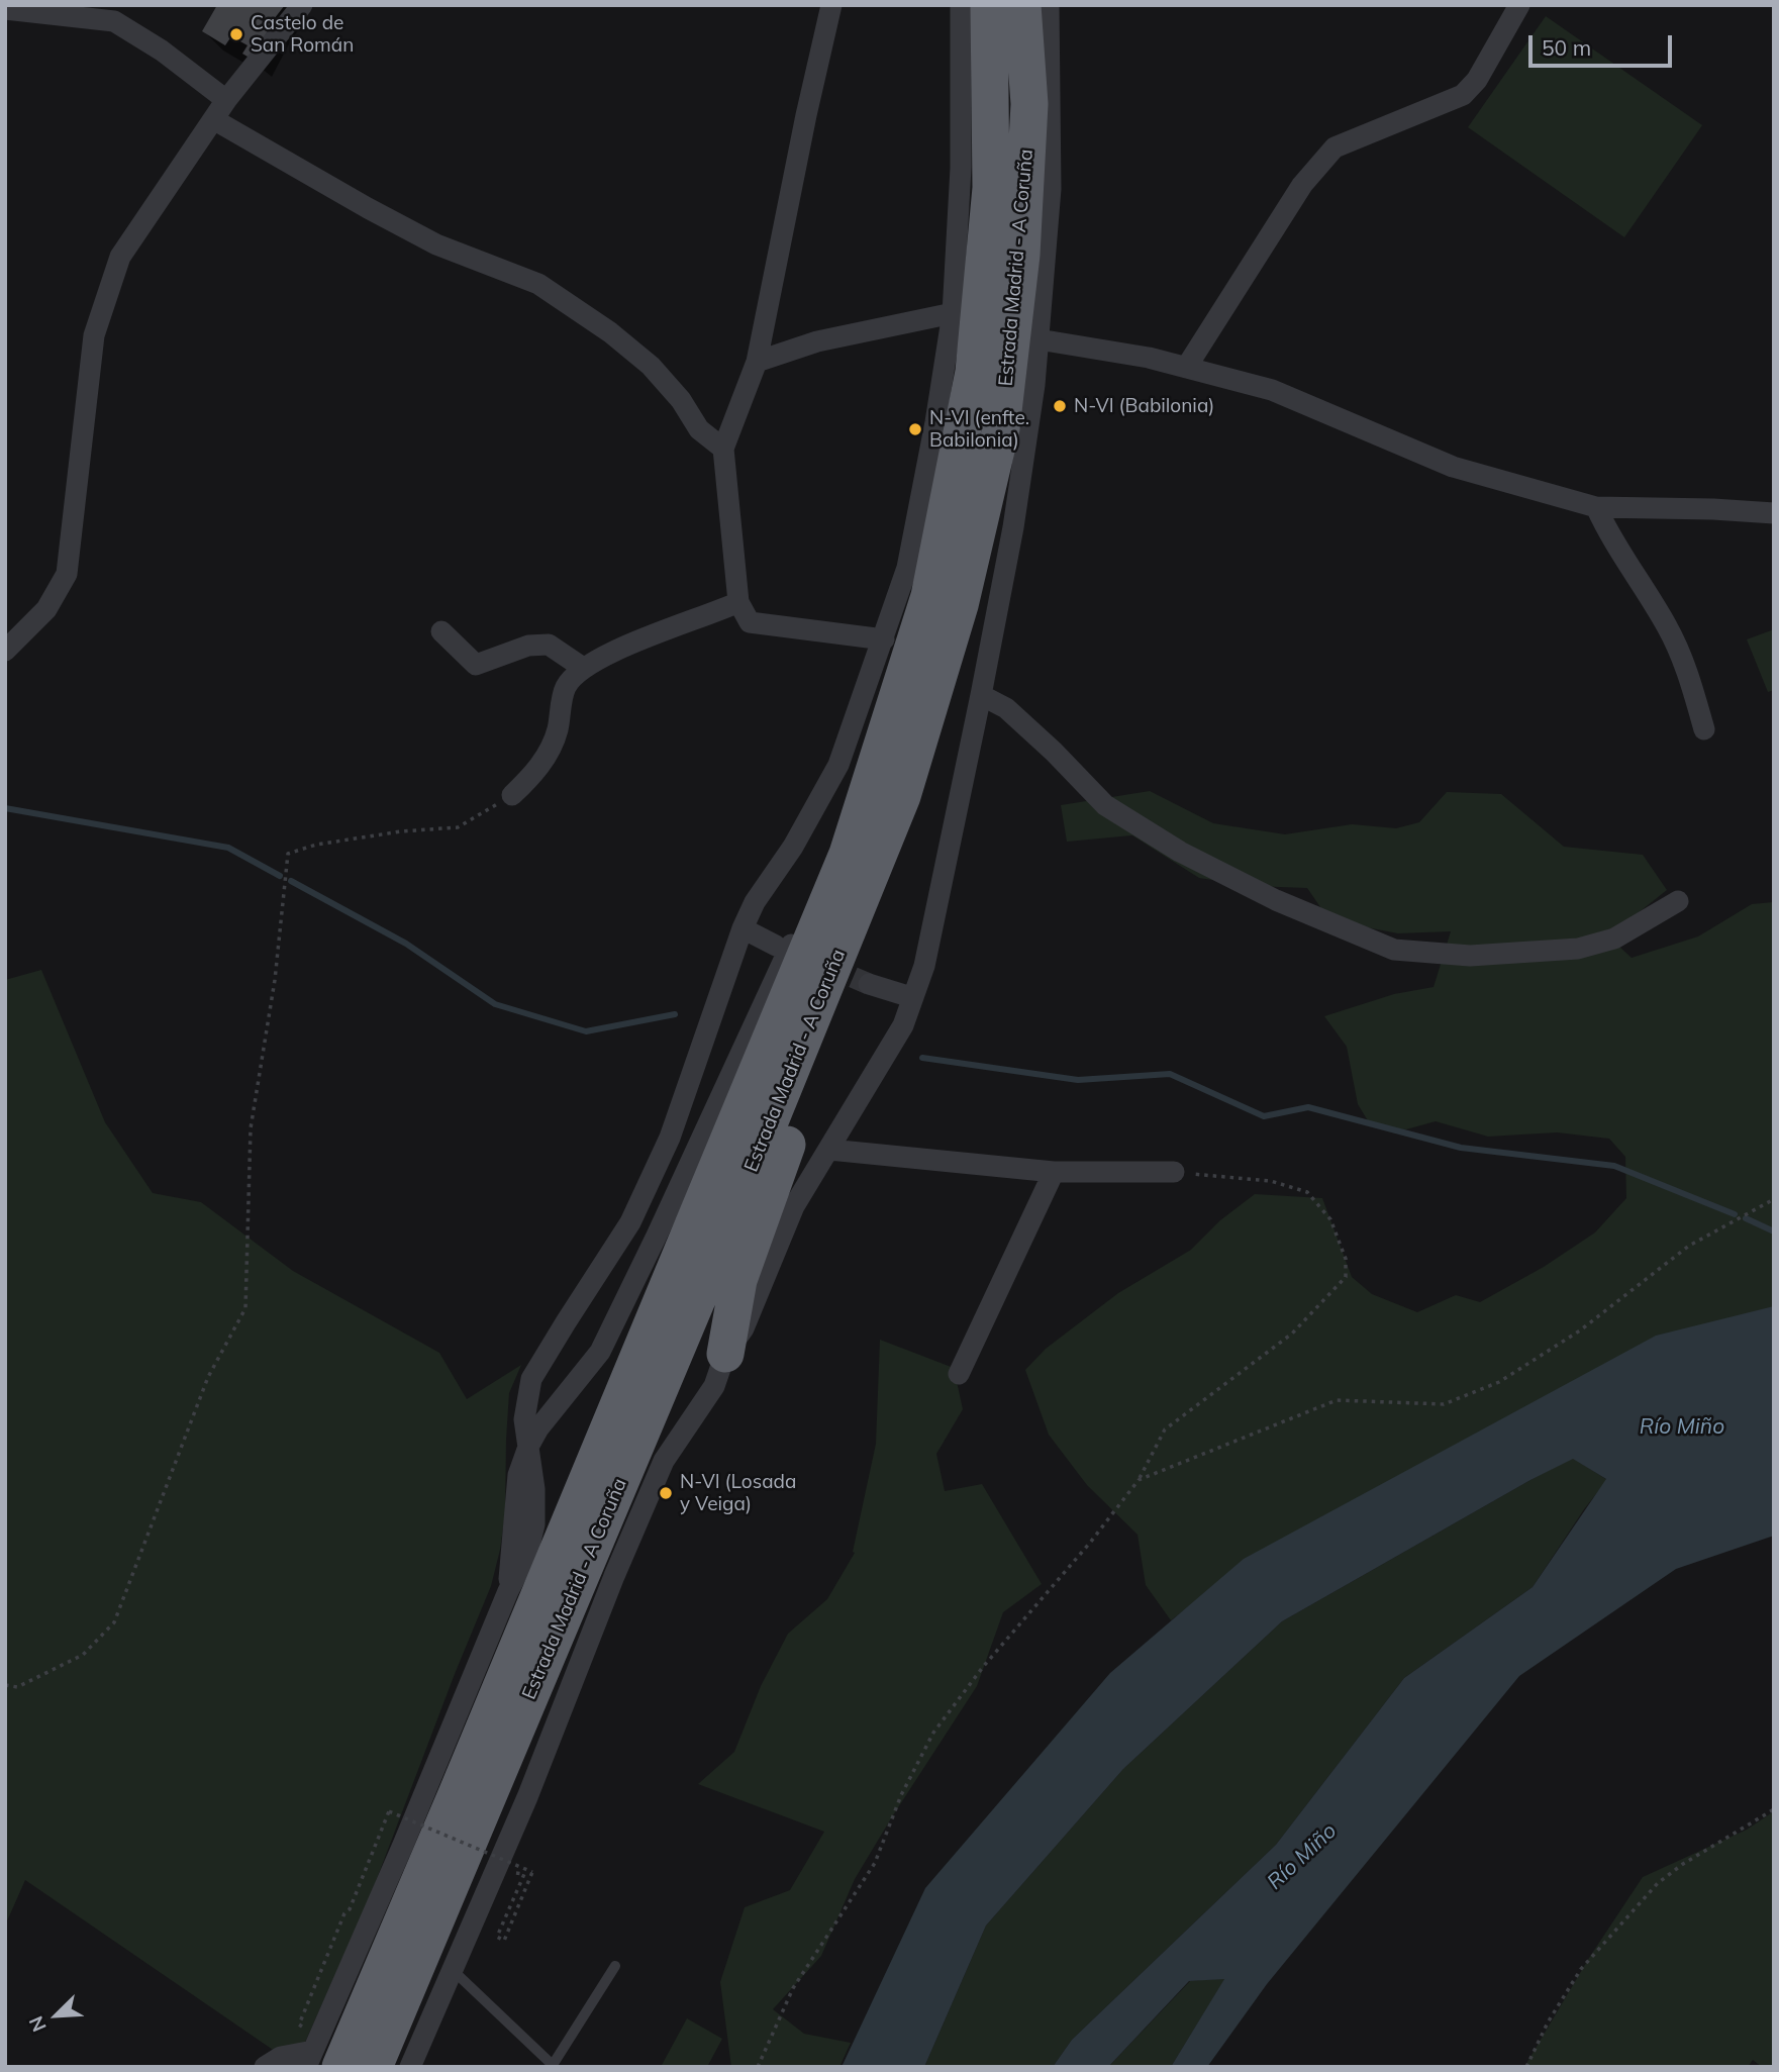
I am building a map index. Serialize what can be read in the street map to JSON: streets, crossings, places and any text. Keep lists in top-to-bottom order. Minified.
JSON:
{"streets":{"highway":["Estrada Madrid - A Coruña"]},"water":["Río Miño"],"places":["Castelo de San Román","N-VI (Babilonia)","N-VI (enfte. Babilonia)","N-VI (Losada y Veiga)"],"scale_bar":"50 m","north":"bottom left"}
